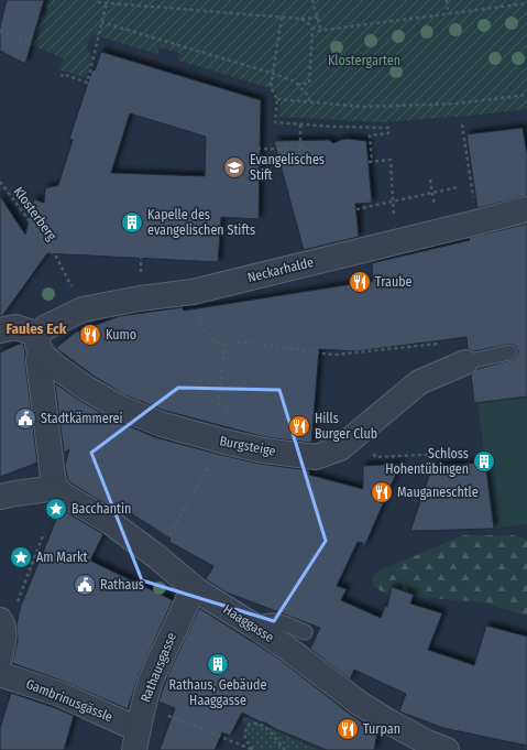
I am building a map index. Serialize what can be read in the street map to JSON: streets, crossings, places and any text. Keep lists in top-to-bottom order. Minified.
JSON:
{"streets":{"street":["Neckarhalde","Burgsteige","Haaggasse","Rathausgasse","Gambrinusgässle"],"path":["Klosterberg"]},"crossings":[["Neckarhalde","Burgsteige"],["Haaggasse","Rathausgasse"],["Rathausgasse","Gambrinusgässle"]],"districts":["Faules Eck"],"parks":["Klostergarten"],"places":{"school or university":["Evangelisches Stift"],"building":["Kapelle des evangelischen Stifts","Schloss Hohentübingen","Rathaus, Gebäude Haaggasse"],"restaurant":["Traube","Kumo","Hills Burger Club","Mauganeschtle","Turpan"],"public building":["Stadtkämmerei","Rathaus"],"place":["Bacchantin","Am Markt"]}}
